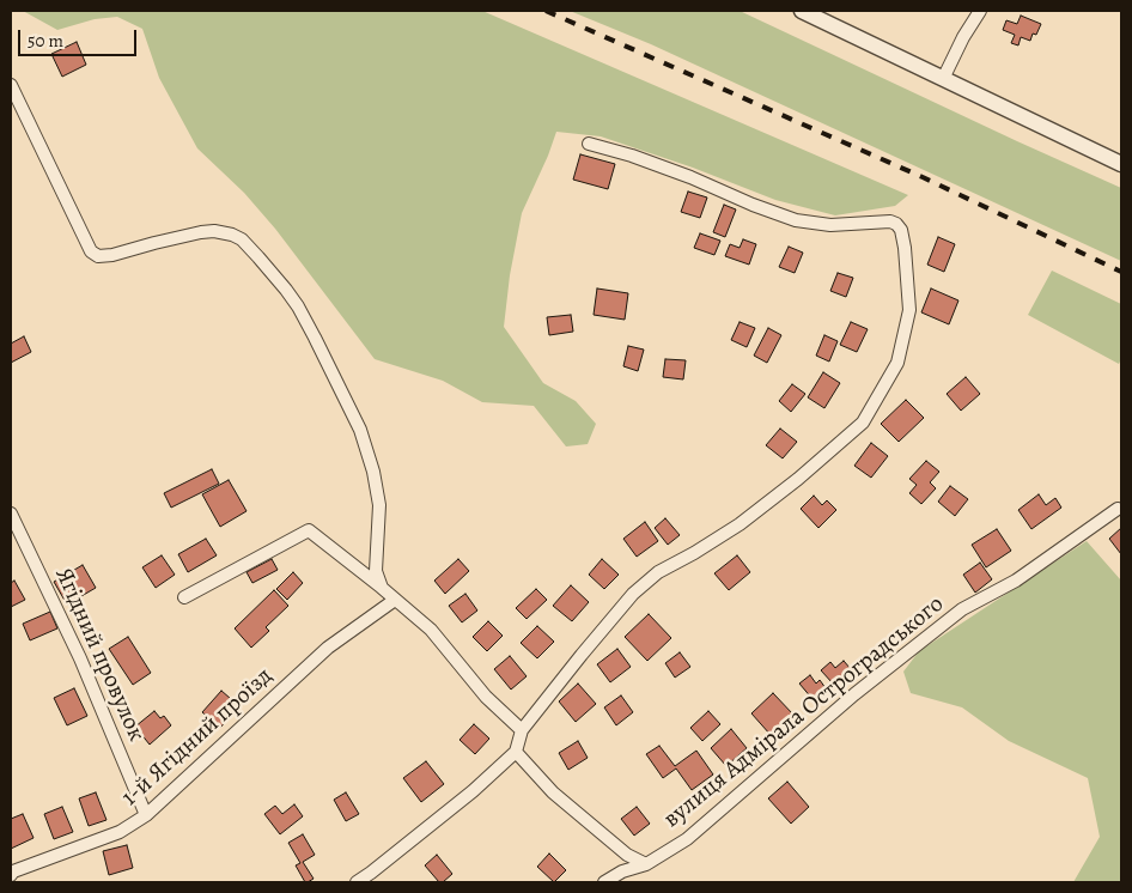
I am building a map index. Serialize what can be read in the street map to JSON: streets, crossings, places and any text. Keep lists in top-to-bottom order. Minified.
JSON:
{"streets":{"street":["Ягідний провулок","вулиця Адмірала Остроградського","1-й Ягідний проїзд"]},"crossings":[["Ягідний провулок","1-й Ягідний проїзд"]],"scale_bar":"50 m"}
